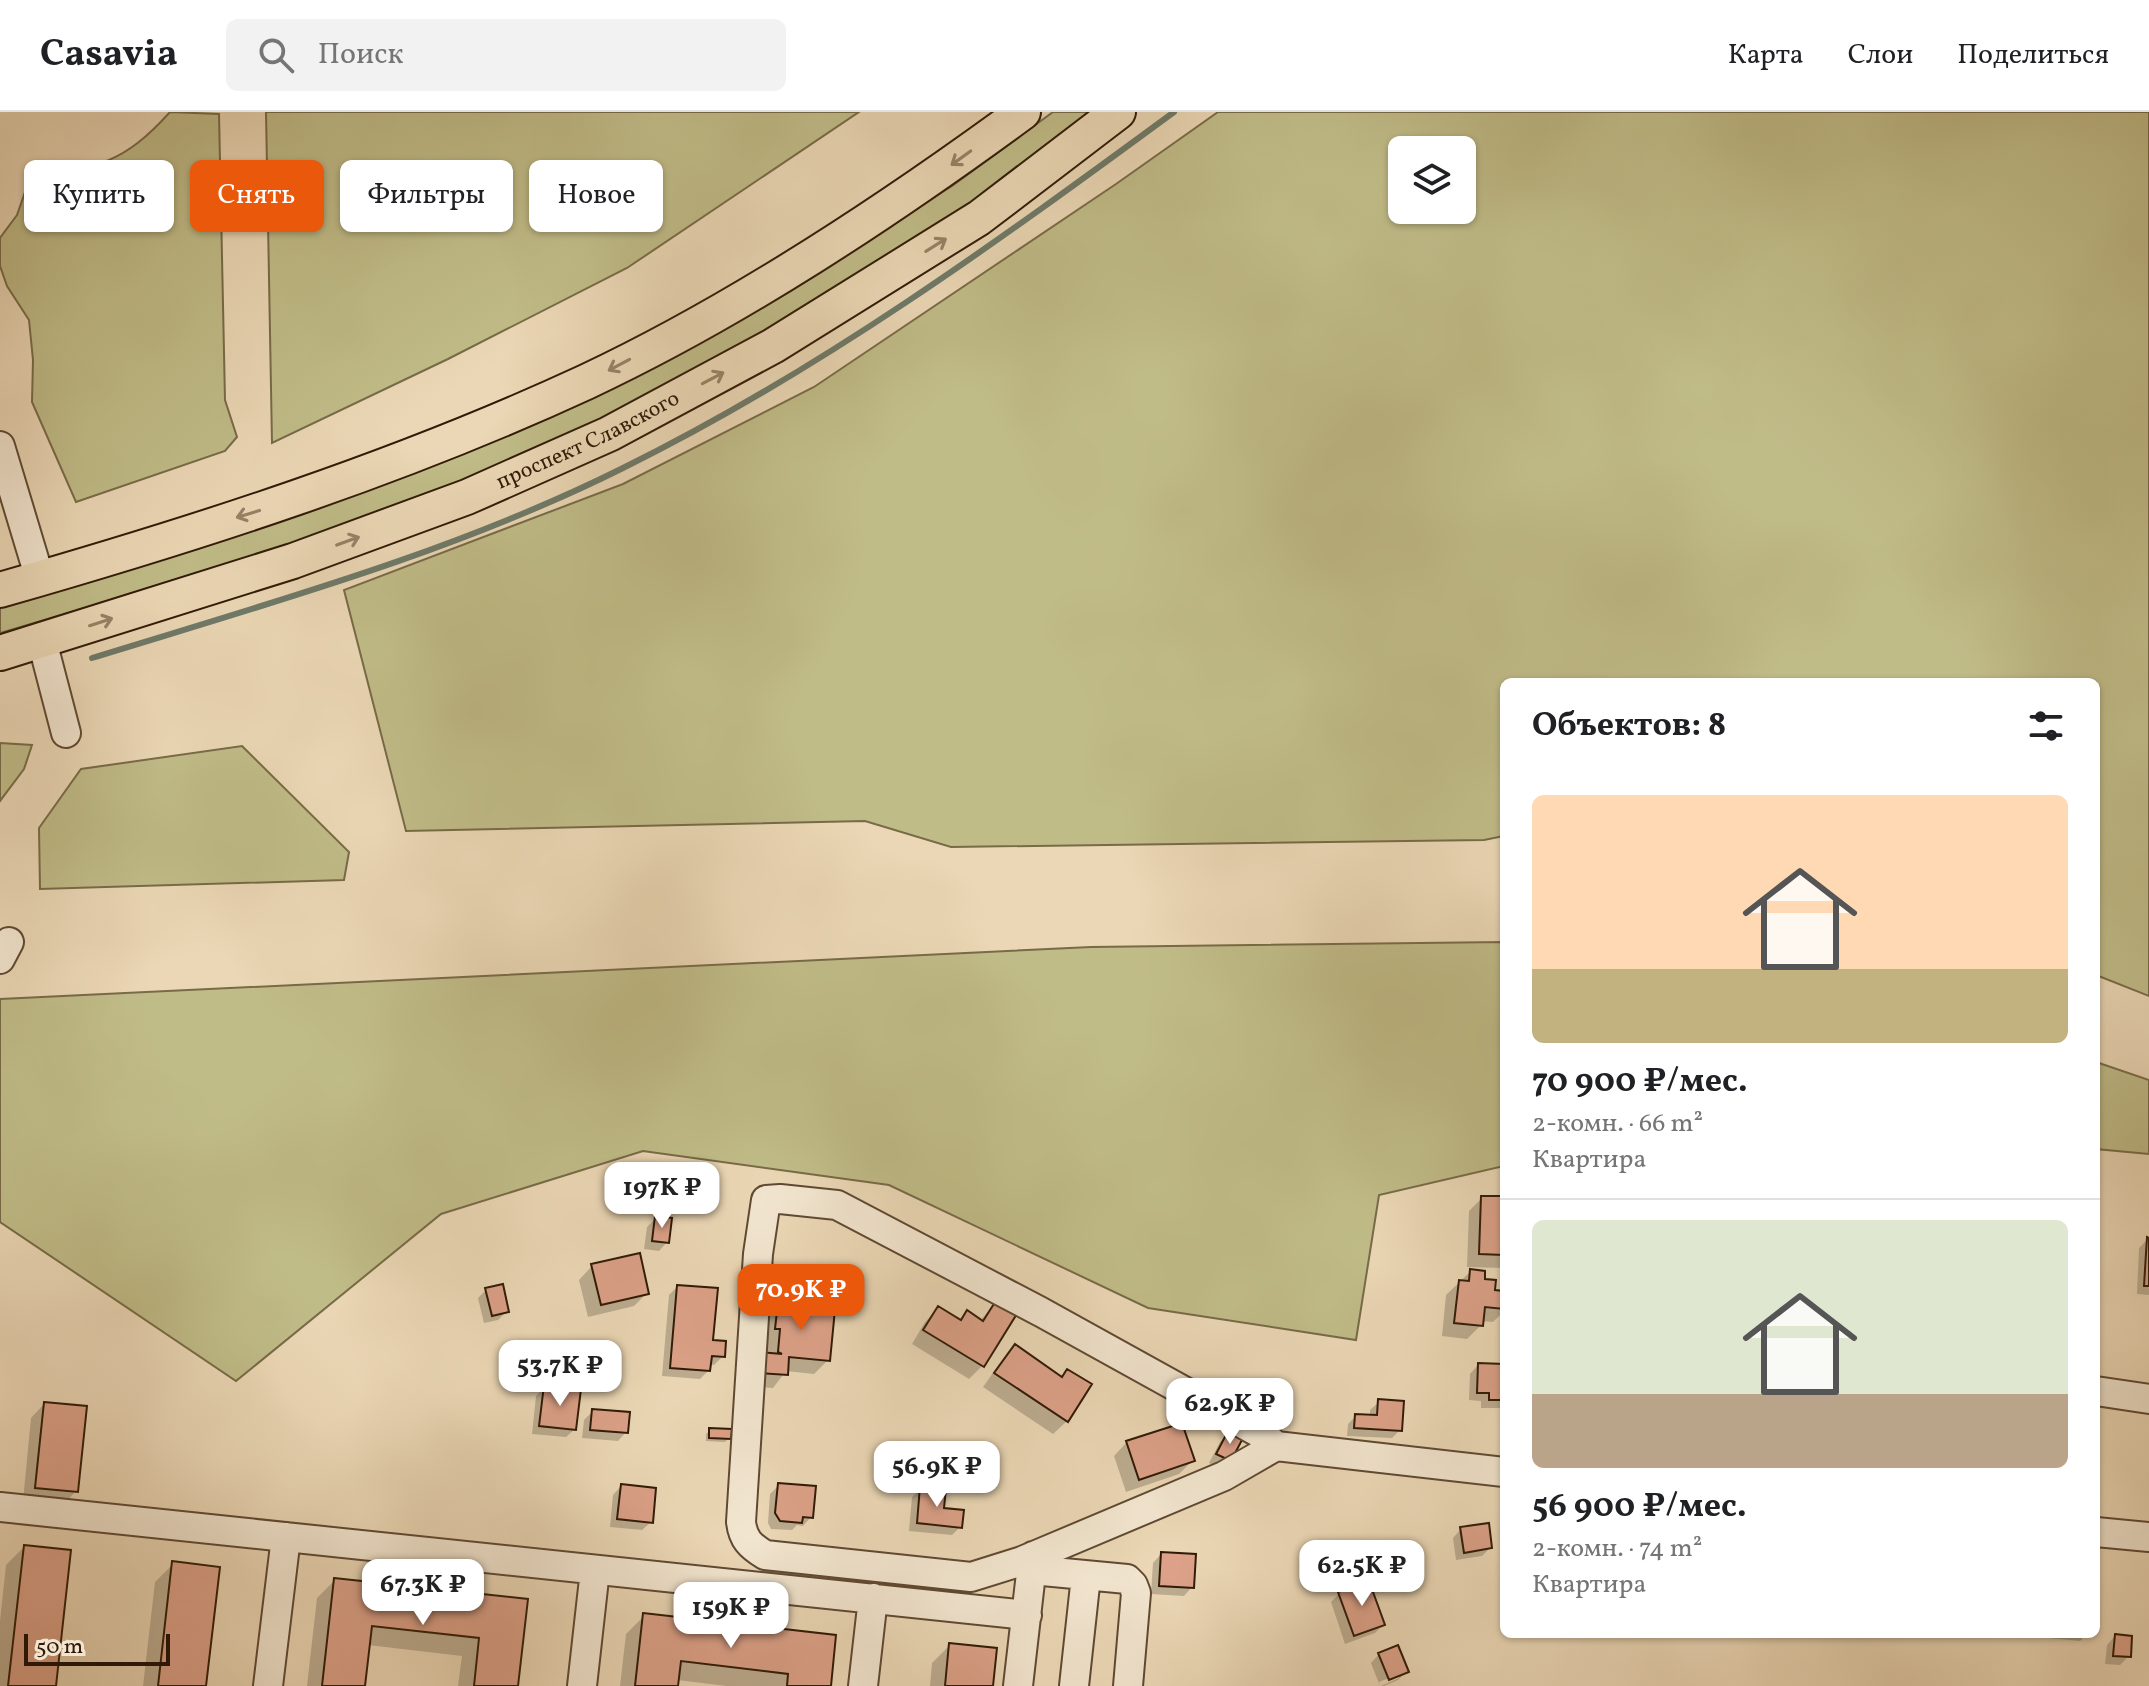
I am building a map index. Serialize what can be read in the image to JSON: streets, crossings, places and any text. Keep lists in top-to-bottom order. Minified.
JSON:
{"streets":{"main road":["проспект Славского"]},"scale_bar":"50 m","page":{"header":"Casavia","search":"Поиск","nav":["Карта","Слои","Поделиться"],"chip":["Купить","Снять","Фильтры","Новое"],"heading":"Объектов: 8","list":[{"name":"70 900 ₽/мес.","note":"2-комн. · 66 m² · Квартира"},{"name":"56 900 ₽/мес.","note":"2-комн. · 74 m² · Квартира"}],"price":["197K ₽","70.9K ₽","53.7K ₽","62.9K ₽","56.9K ₽","62.5K ₽","67.3K ₽","159K ₽"],"scale":"50 m"}}
